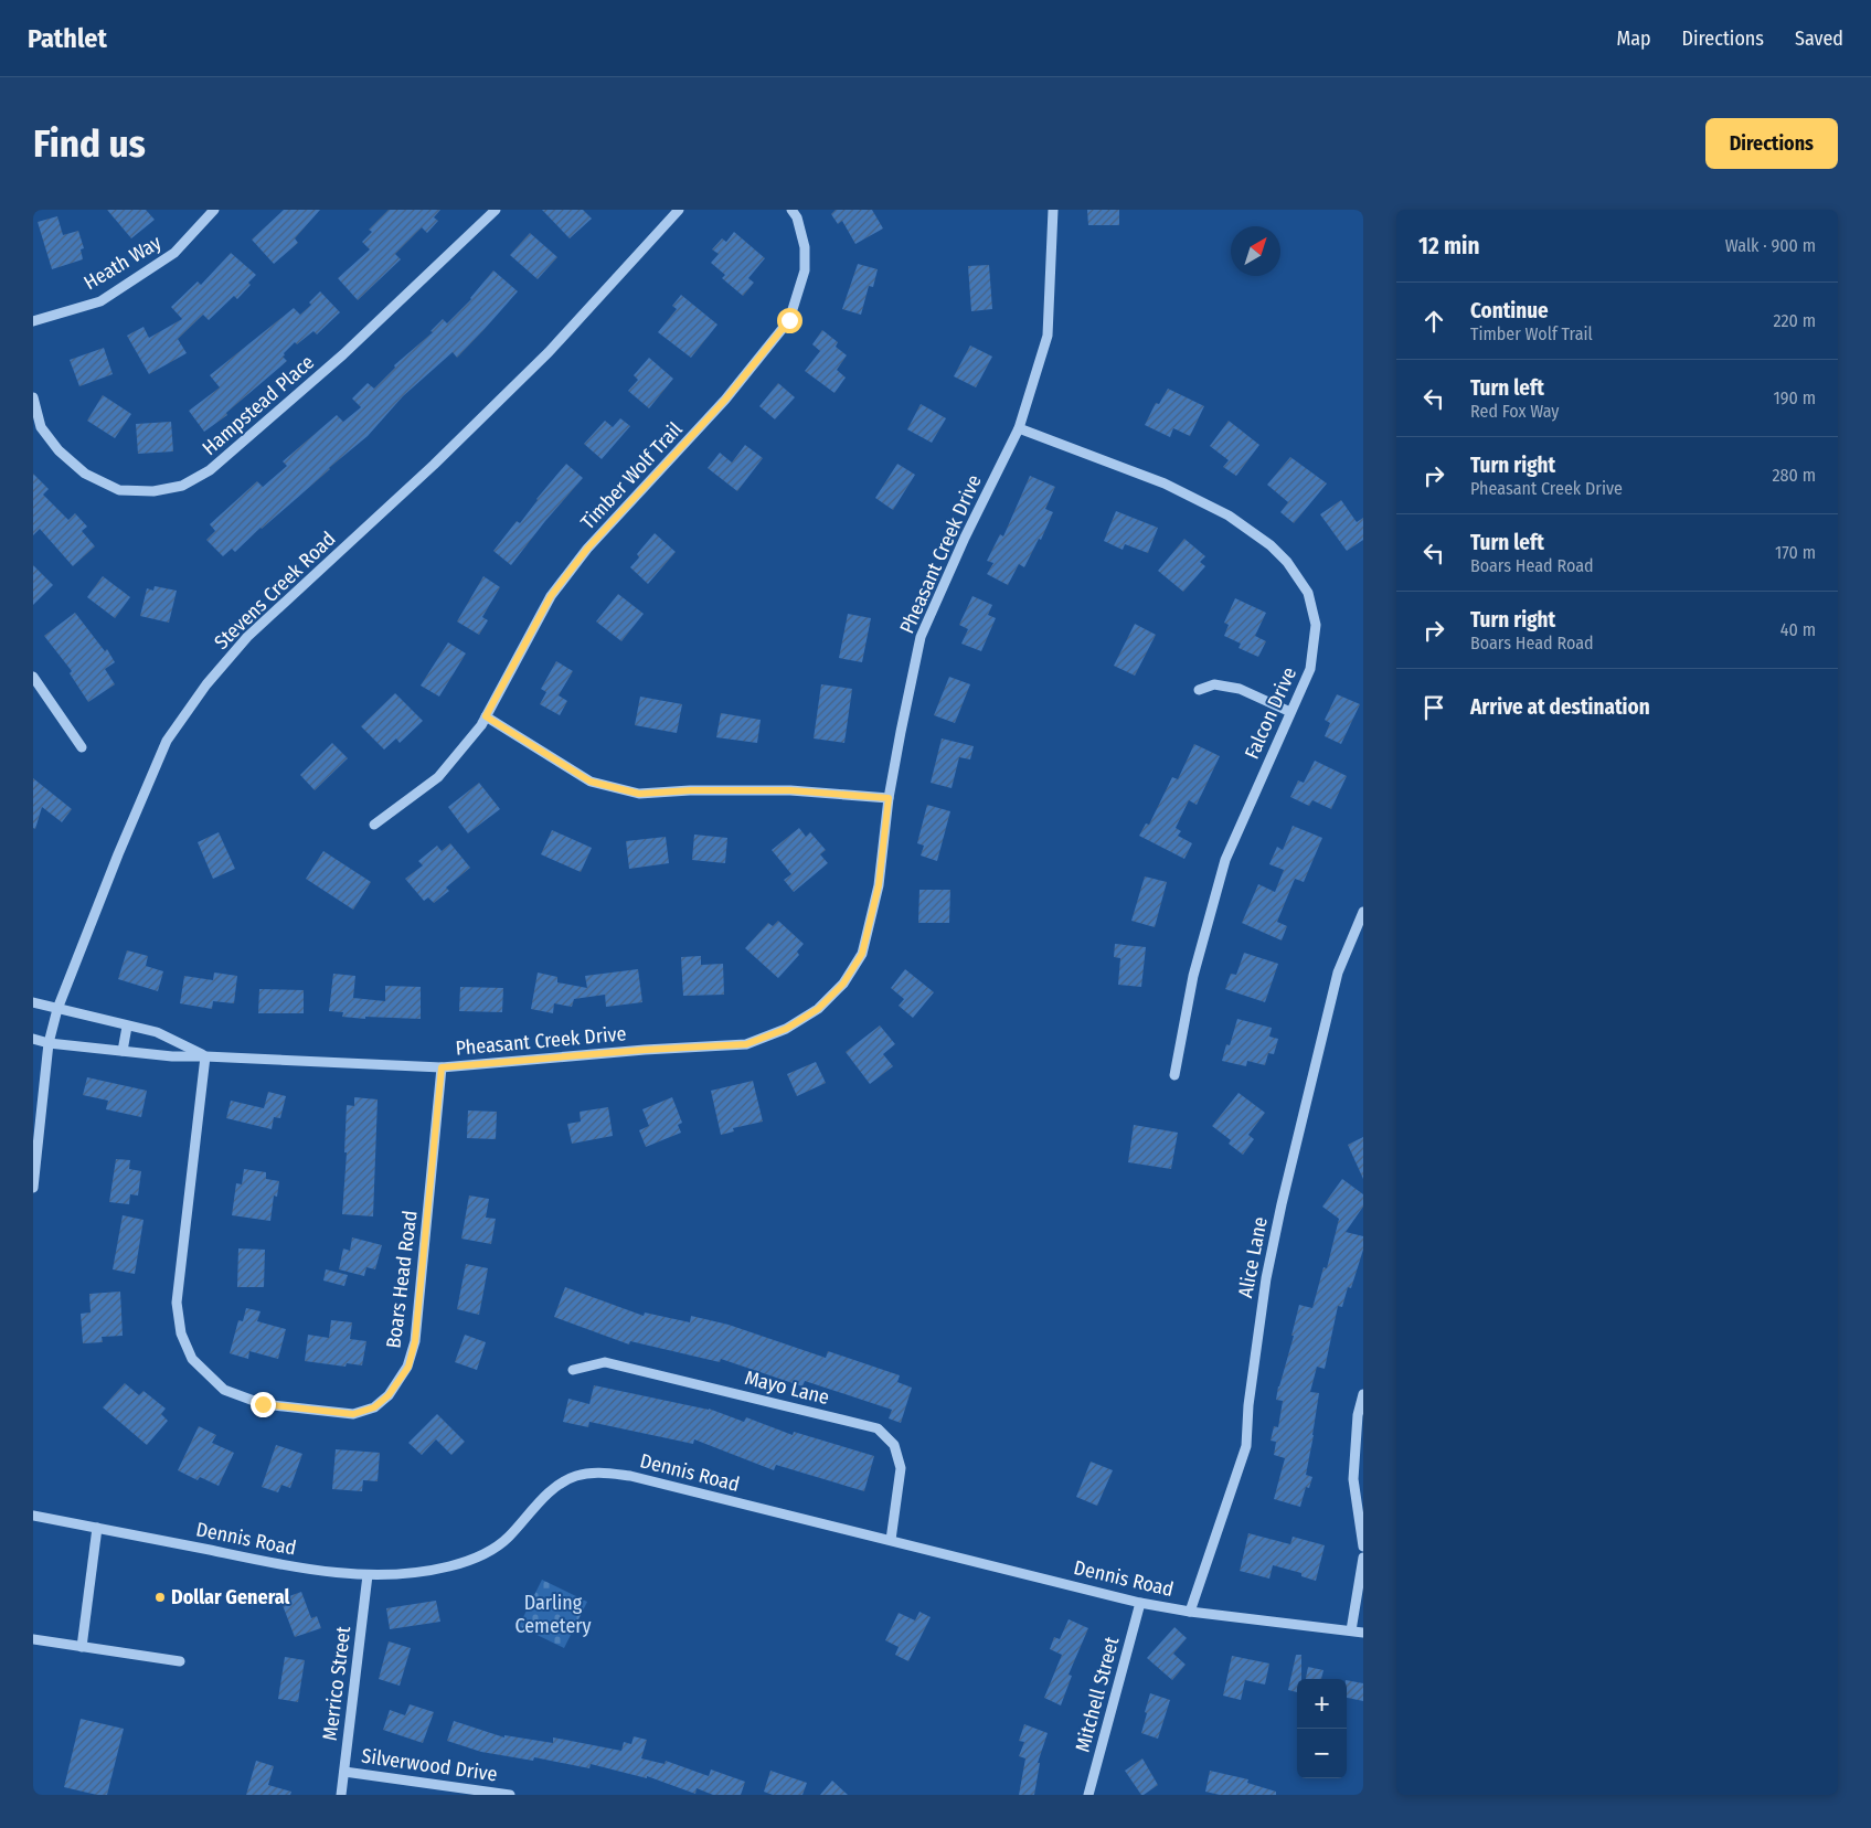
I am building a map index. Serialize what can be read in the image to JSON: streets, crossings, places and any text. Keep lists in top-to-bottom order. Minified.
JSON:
{"streets":{"street":["Heath Way","Hampstead Place","Timber Wolf Trail","Pheasant Creek Drive","Stevens Creek Road","Falcon Drive","Alice Lane","Boars Head Road","Mayo Lane","Dennis Road","Merrico Street","Mitchell Street","Silverwood Drive"]},"crossings":[["Pheasant Creek Drive","Stevens Creek Road"],["Pheasant Creek Drive","Falcon Drive"],["Pheasant Creek Drive","Boars Head Road"],["Alice Lane","Dennis Road"],["Mayo Lane","Dennis Road"],["Dennis Road","Merrico Street"],["Dennis Road","Mitchell Street"],["Merrico Street","Silverwood Drive"]],"parks":["Darling Cemetery"],"places":["Dollar General"],"north":"top right","page":{"header":"Pathlet","nav":["Map","Directions","Saved"],"buttons":"Directions","title":"Find us","heading":["12 min","Walk · 900 m"],"list":[["Continue","Timber Wolf Trail","220 m"],["Turn left","Red Fox Way","190 m"],["Turn right","Pheasant Creek Drive","280 m"],["Turn left","Boars Head Road","170 m"],["Turn right","Boars Head Road","40 m"],"Arrive at destination"],"map_buttons":["+","−"]}}
